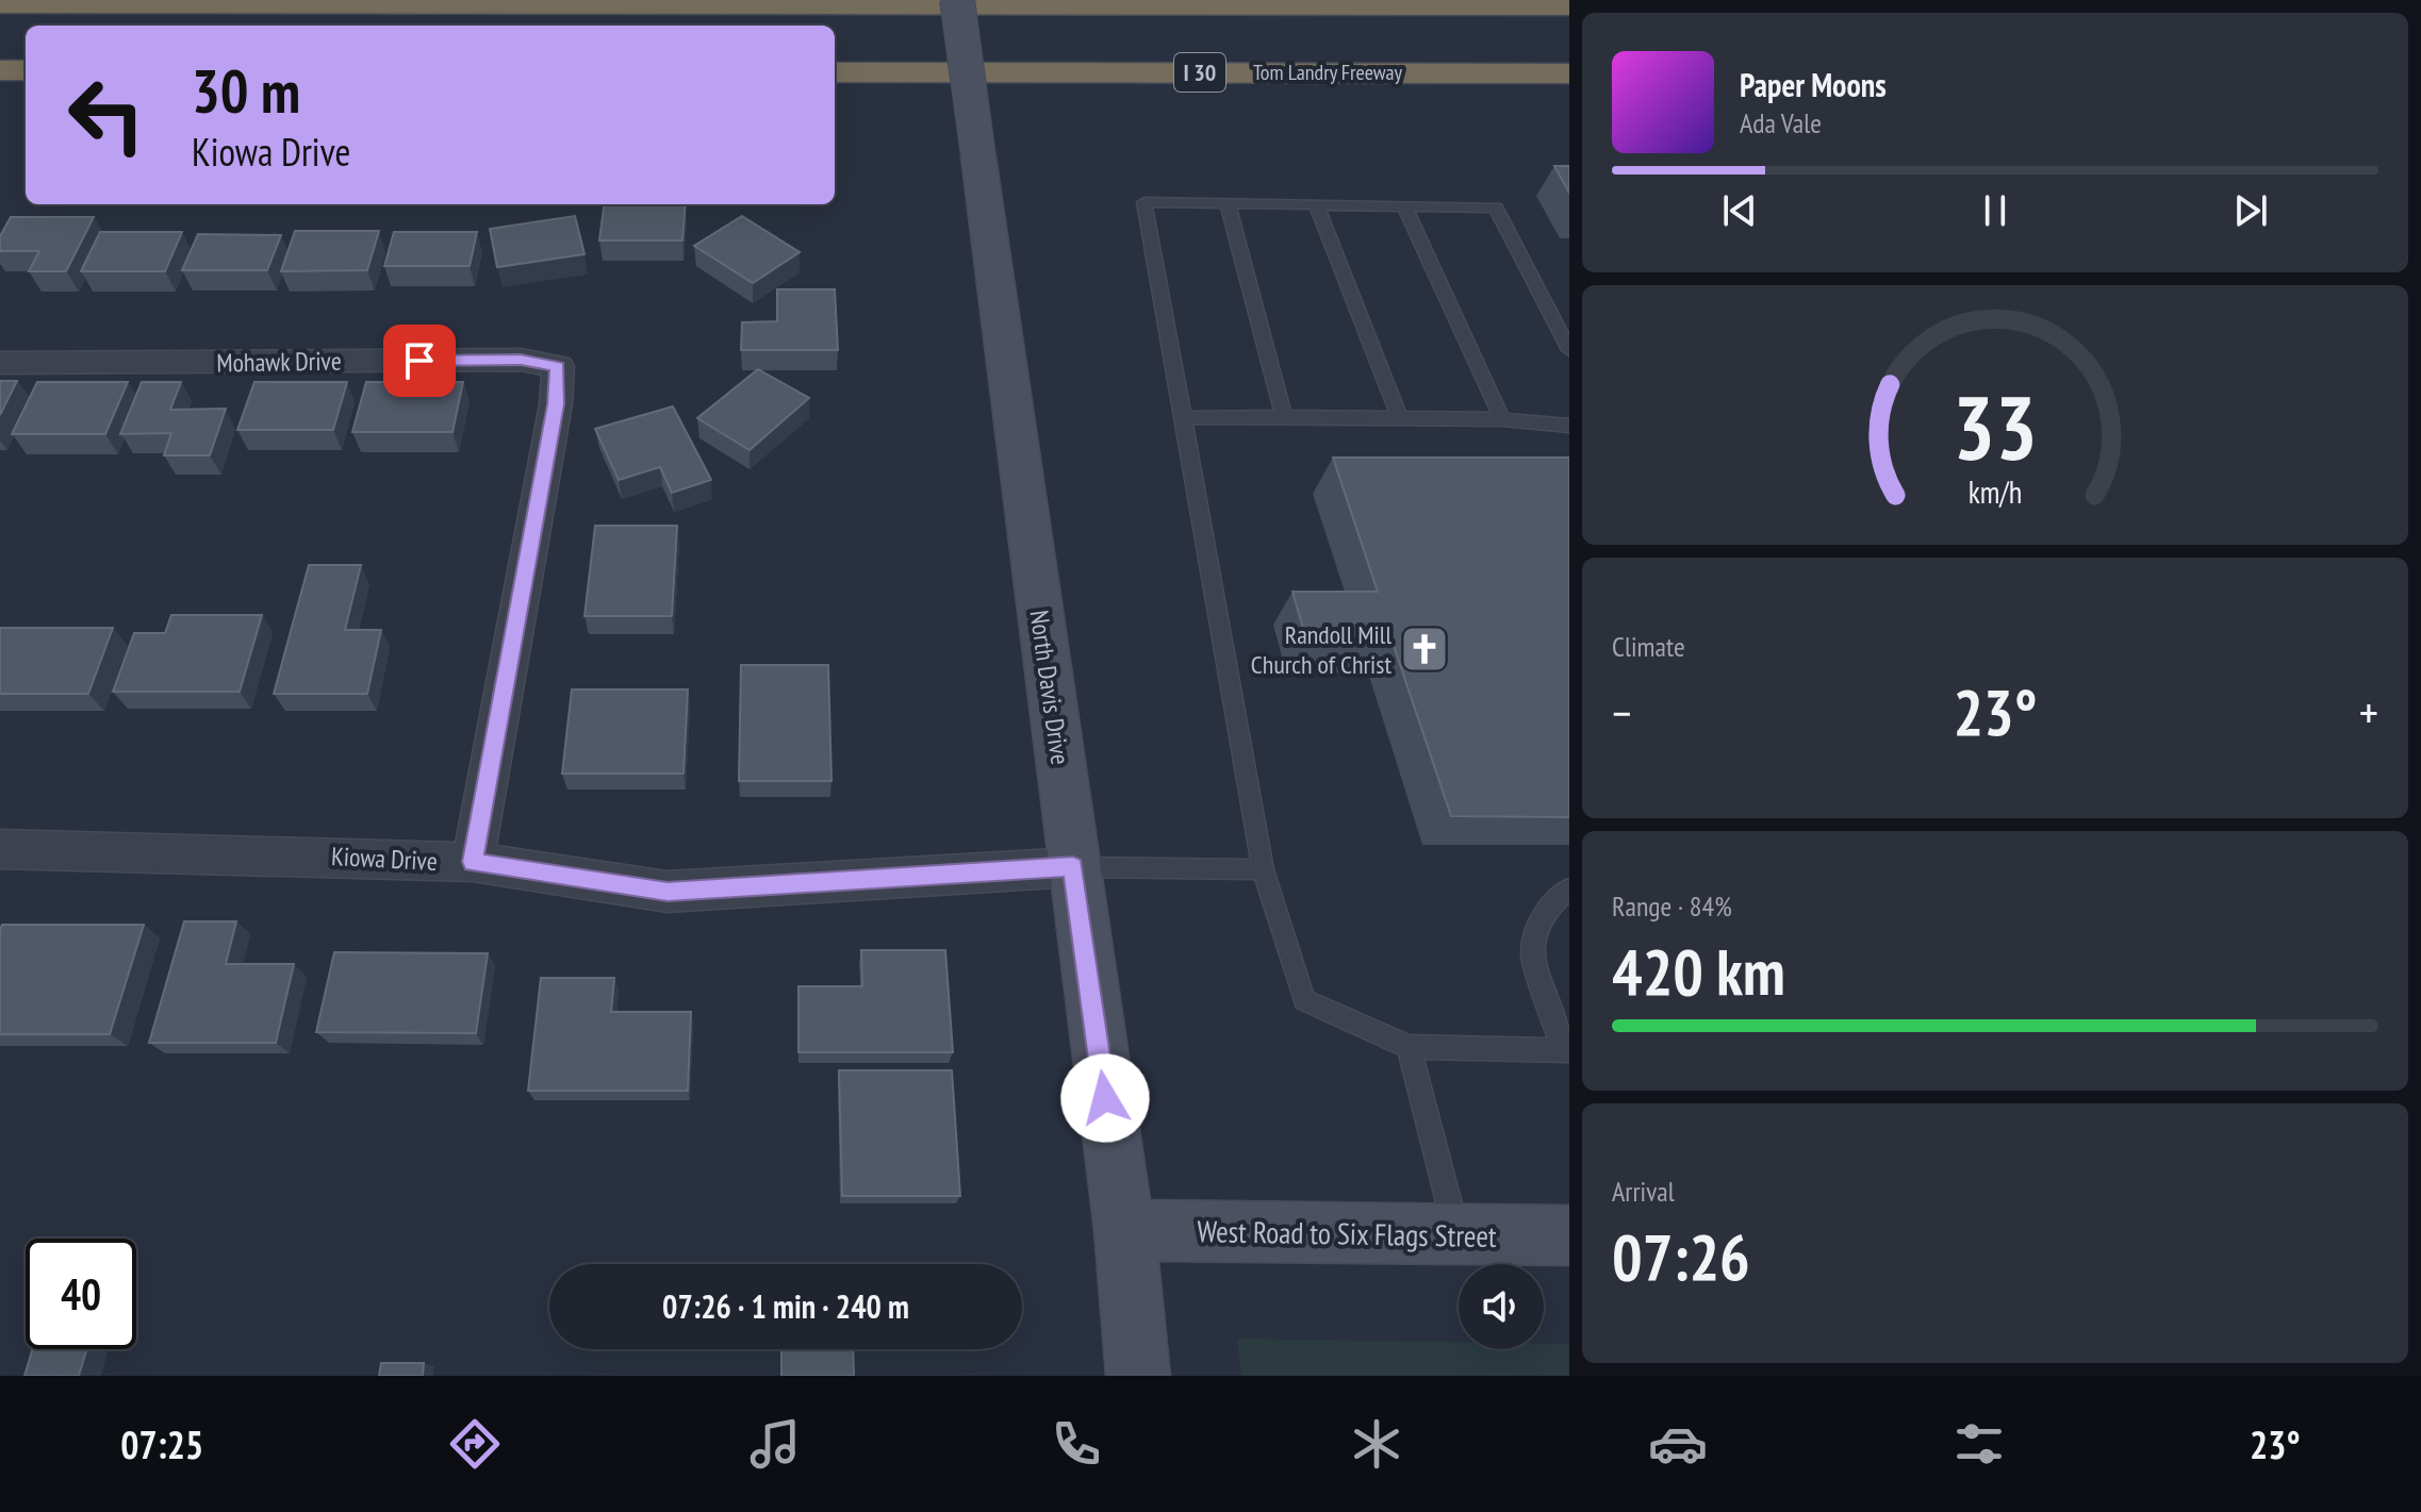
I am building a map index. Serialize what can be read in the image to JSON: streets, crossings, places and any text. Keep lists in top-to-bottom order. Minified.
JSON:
{"streets":{"highway":["I 30","Tom Landry Freeway"],"street":["Mohawk Drive","North Davis Drive","Kiowa Drive","West Road to Six Flags Street"]},"crossings":[["Mohawk Drive","Kiowa Drive"],["North Davis Drive","Kiowa Drive"],["North Davis Drive","West Road to Six Flags Street"]],"places":{"church":["Randoll Mill Church of Christ"]},"page":{"turn":["30 m","Kiowa Drive"],"song":["Paper Moons","Ada Vale"],"tile":["Climate",["Range · 84%","420 km"],["Arrival","07:26"]],"heat":["−","23°","+"],"limit":"40","trip":"07:26 · 1 min · 240 m","tabs":["07:25","23°"],"gauge":["33","km/h"]}}
